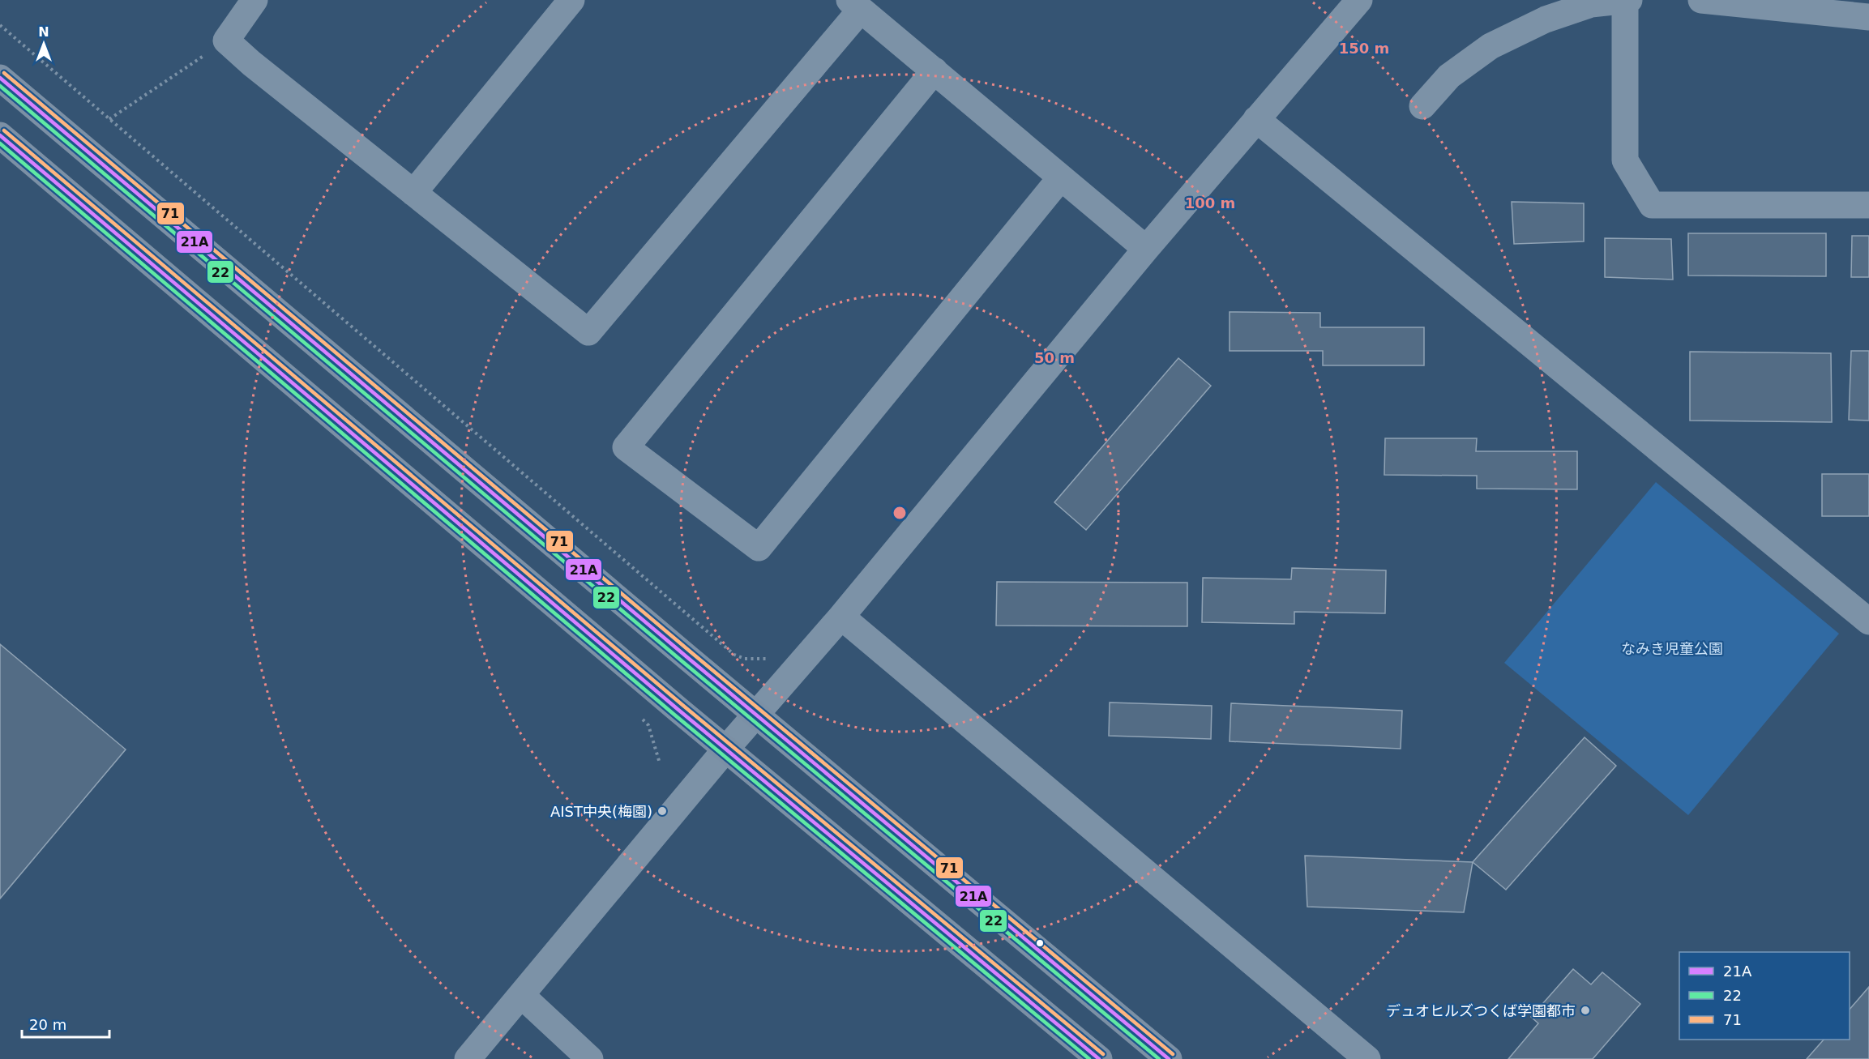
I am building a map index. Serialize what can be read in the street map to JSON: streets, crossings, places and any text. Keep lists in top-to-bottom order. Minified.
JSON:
{"parks":["なみき児童公園"],"places":["AIST中央(梅園)","デュオヒルズつくば学園都市"],"lines":["transit line 71","transit line 21A","transit line 22"],"legend":["21A","22","71"],"scale_bar":"20 m","north":"top","rings":["150 m","100 m","50 m"]}
